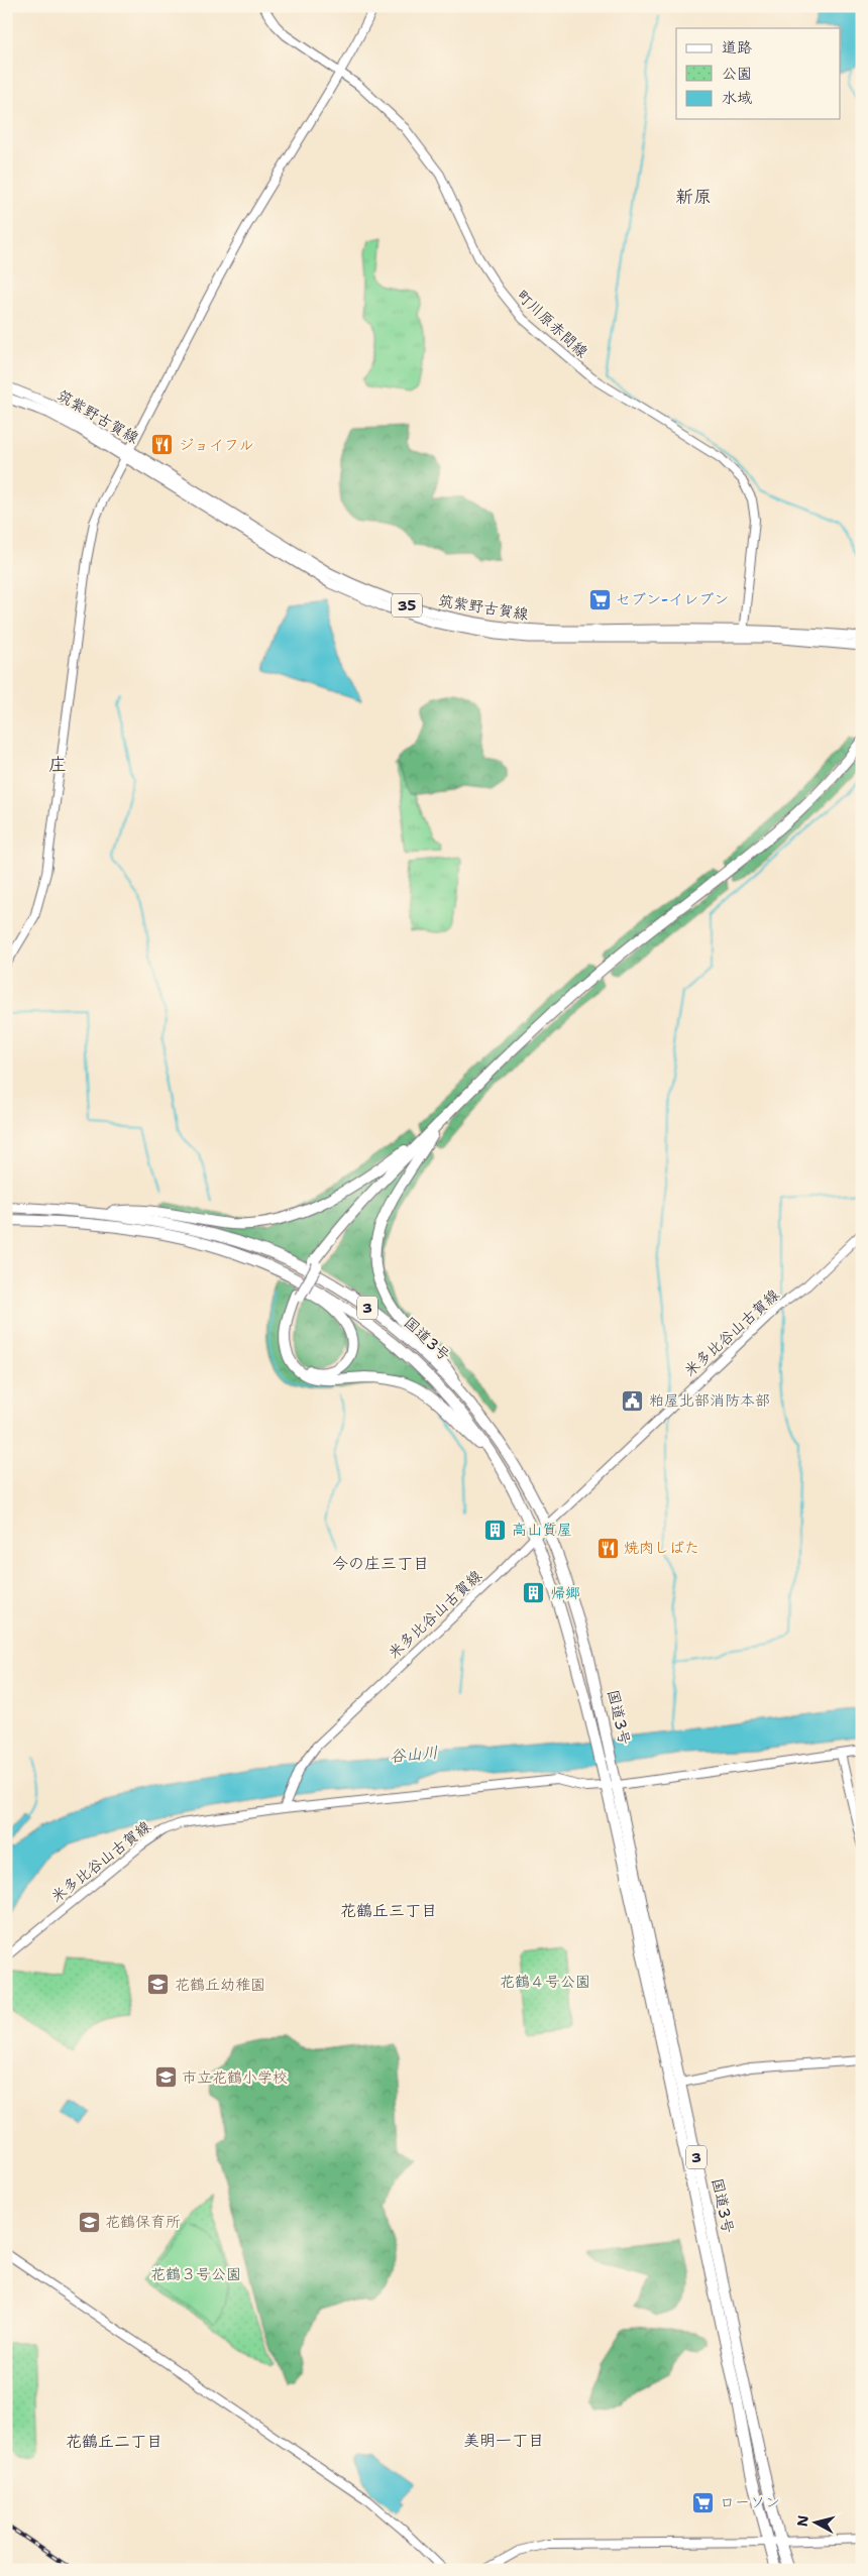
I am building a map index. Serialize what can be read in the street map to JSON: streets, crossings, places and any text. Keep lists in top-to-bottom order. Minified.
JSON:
{"streets":{"highway":["3","国道3号"],"main road":["筑紫野古賀線","35"],"street":["町川原赤間線","米多比谷山古賀線"]},"crossings":[["町川原赤間線","筑紫野古賀線"],["3","国道3号"],["米多比谷山古賀線","国道3号"]],"districts":["新原","庄","今の庄三丁目","花鶴丘三丁目","美明一丁目","花鶴丘二丁目"],"water":["谷山川"],"parks":["花鶴４号公園","花鶴３号公園"],"places":{"restaurant":["ジョイフル","焼肉しばた"],"supermarket":["セブン-イレブン","ローソン"],"public building":["粕屋北部消防本部"],"building":["高山質屋","帰郷"],"school or university":["花鶴丘幼稚園","市立花鶴小学校","花鶴保育所"]},"legend":["道路","公園","水域"],"north":"left"}
